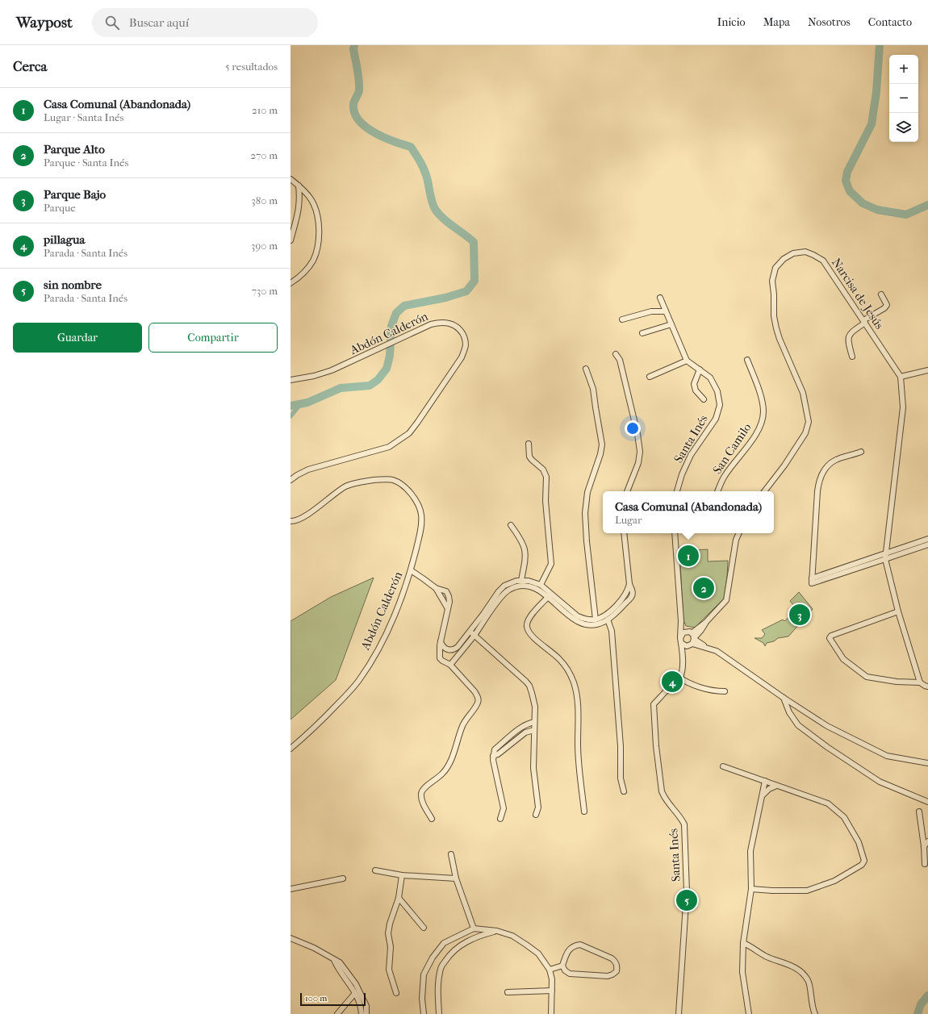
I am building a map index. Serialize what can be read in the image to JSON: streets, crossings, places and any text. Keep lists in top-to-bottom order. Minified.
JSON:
{"streets":{"street":["Narcisa de Jesús","Abdón Calderón","Santa Inés","San Camilo"]},"scale_bar":"100 m","page":{"header":"Waypost","search":"Buscar aquí","nav":["Inicio","Mapa","Nosotros","Contacto"],"heading":["Cerca","5 resultados"],"map_buttons":["+","−"],"list":[{"mark":"1","name":"Casa Comunal (Abandonada)","note":"Lugar · Santa Inés","value":"210 m"},{"mark":"2","name":"Parque Alto","note":"Parque · Santa Inés","value":"270 m"},{"mark":"3","name":"Parque Bajo","note":"Parque","value":"380 m"},{"mark":"4","name":"pillagua","note":"Parada · Santa Inés","value":"390 m"},{"mark":"5","name":"sin nombre","note":"Parada · Santa Inés","value":"730 m"}],"buttons":["Guardar","Compartir"],"popup":["Casa Comunal (Abandonada)","Lugar"],"pins":["1","2","3","4","5"],"scale":"100 m"}}
